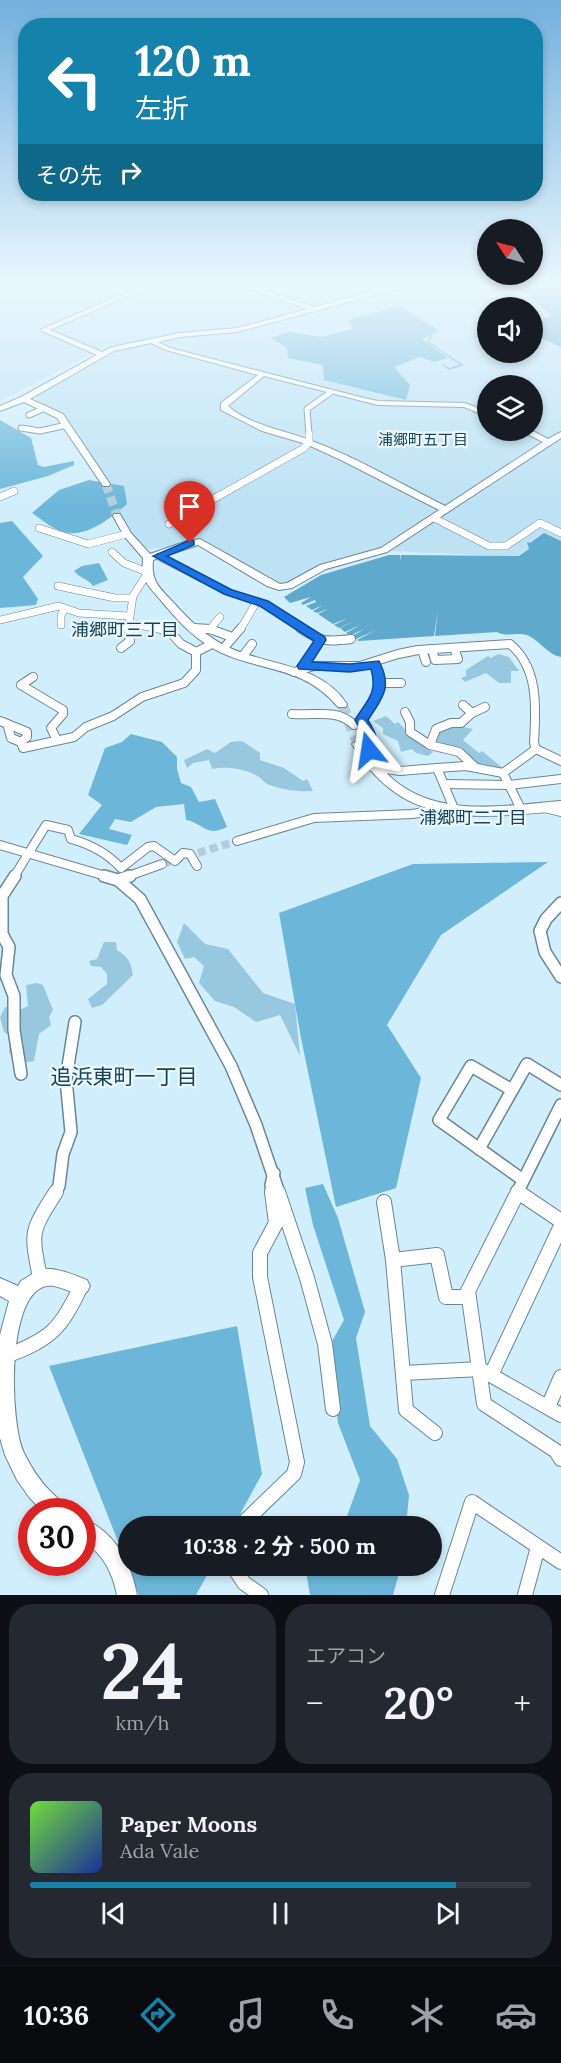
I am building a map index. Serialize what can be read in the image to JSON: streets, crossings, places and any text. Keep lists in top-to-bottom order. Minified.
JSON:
{"districts":["浦郷町五丁目","浦郷町三丁目","浦郷町二丁目","追浜東町一丁目"],"north":"top left","page":{"turn":["120 m","左折"],"then":"その先","limit":"30","trip":"10:38 · 2 分 · 500 m","tile":[["24","km/h"],"エアコン"],"heat":["−","20°","+"],"song":["Paper Moons","Ada Vale"],"tabs":"10:36"}}
